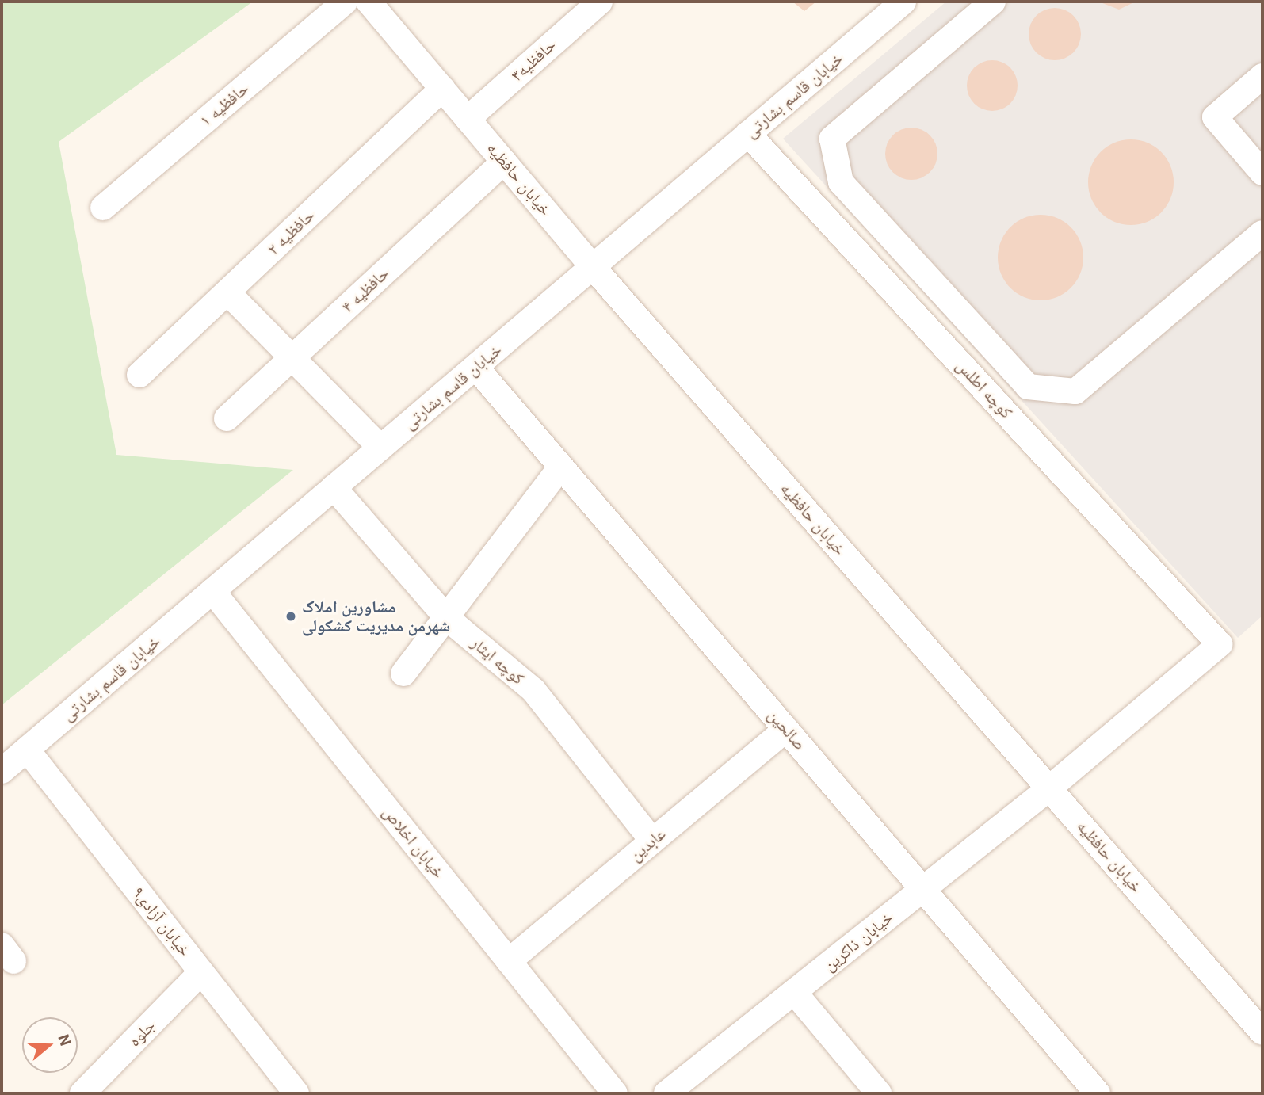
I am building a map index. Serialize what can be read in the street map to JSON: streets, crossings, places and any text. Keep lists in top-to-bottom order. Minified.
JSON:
{"streets":{"street":["حافظیه۳","خیابان قاسم بشارتی","حافظیه ۱","خیابان حافظیه","حافظیه ۲","حافظیه ۴","کوچه اطلس","کوچه ایثار","صالحین","خیابان اخلاص","عابدین","خیابان آزادی۹","خیابان ذاکرین","جلوه"]},"crossings":[["حافظیه۳","خیابان حافظیه"],["خیابان قاسم بشارتی","خیابان حافظیه"],["خیابان قاسم بشارتی","کوچه اطلس"],["خیابان قاسم بشارتی","کوچه ایثار"],["خیابان قاسم بشارتی","صالحین"],["خیابان قاسم بشارتی","خیابان اخلاص"],["خیابان قاسم بشارتی","خیابان آزادی۹"],["خیابان حافظیه","حافظیه ۲"],["خیابان حافظیه","حافظیه ۴"],["خیابان حافظیه","خیابان ذاکرین"],["کوچه اطلس","خیابان ذاکرین"],["کوچه ایثار","عابدین"],["صالحین","عابدین"],["صالحین","خیابان ذاکرین"],["خیابان اخلاص","عابدین"],["خیابان آزادی۹","جلوه"]],"places":["مشاورین املاک شهرمن مدیریت کشکولی"],"north":"right"}
